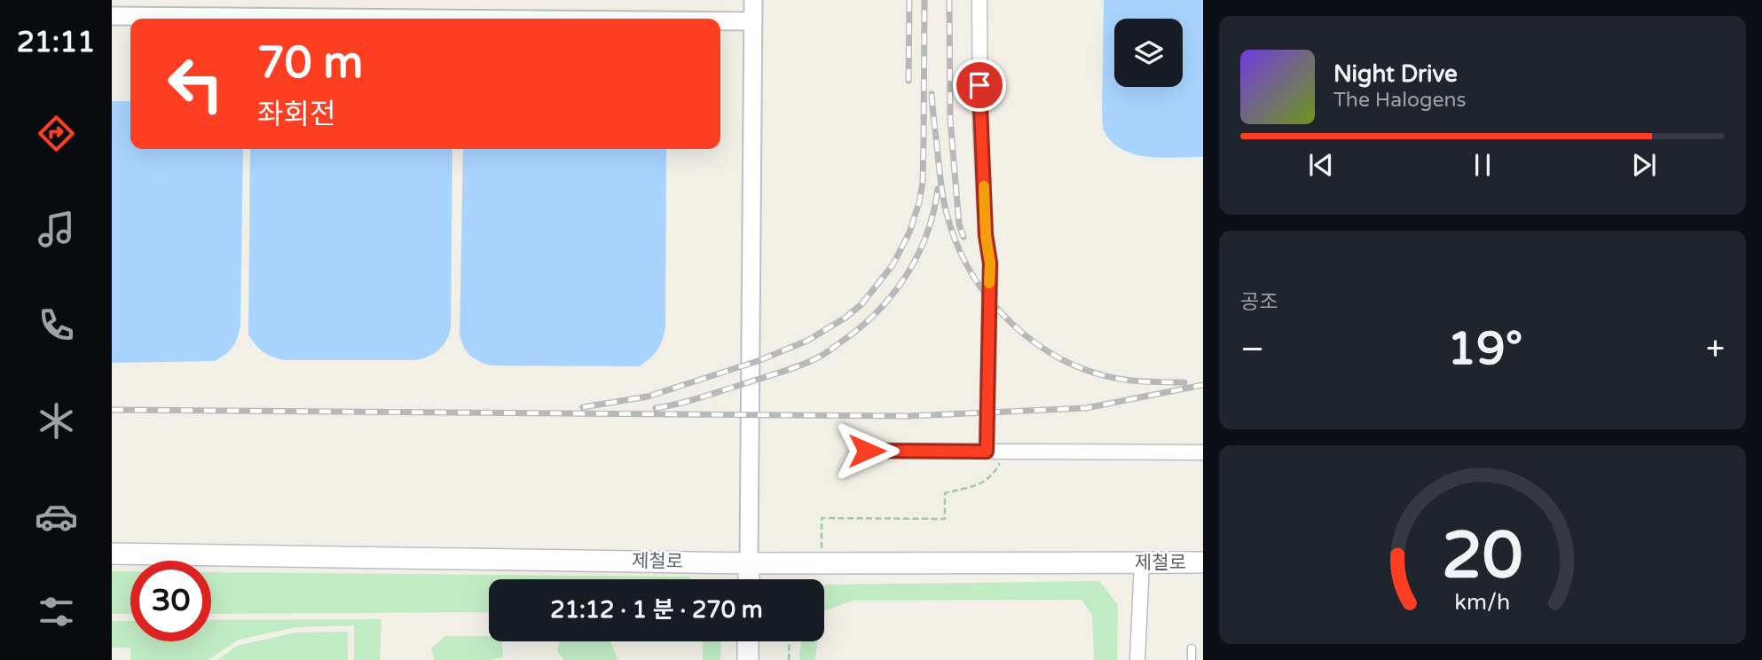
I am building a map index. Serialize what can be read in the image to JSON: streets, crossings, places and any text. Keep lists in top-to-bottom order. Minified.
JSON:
{"streets":{"main road":["제철로"]},"page":{"tabs":"21:11","turn":["70 m","좌회전"],"song":["Night Drive","The Halogens"],"tile":"공조","heat":["−","19°","+"],"limit":"30","trip":"21:12 · 1 분 · 270 m","gauge":["20","km/h"]}}
